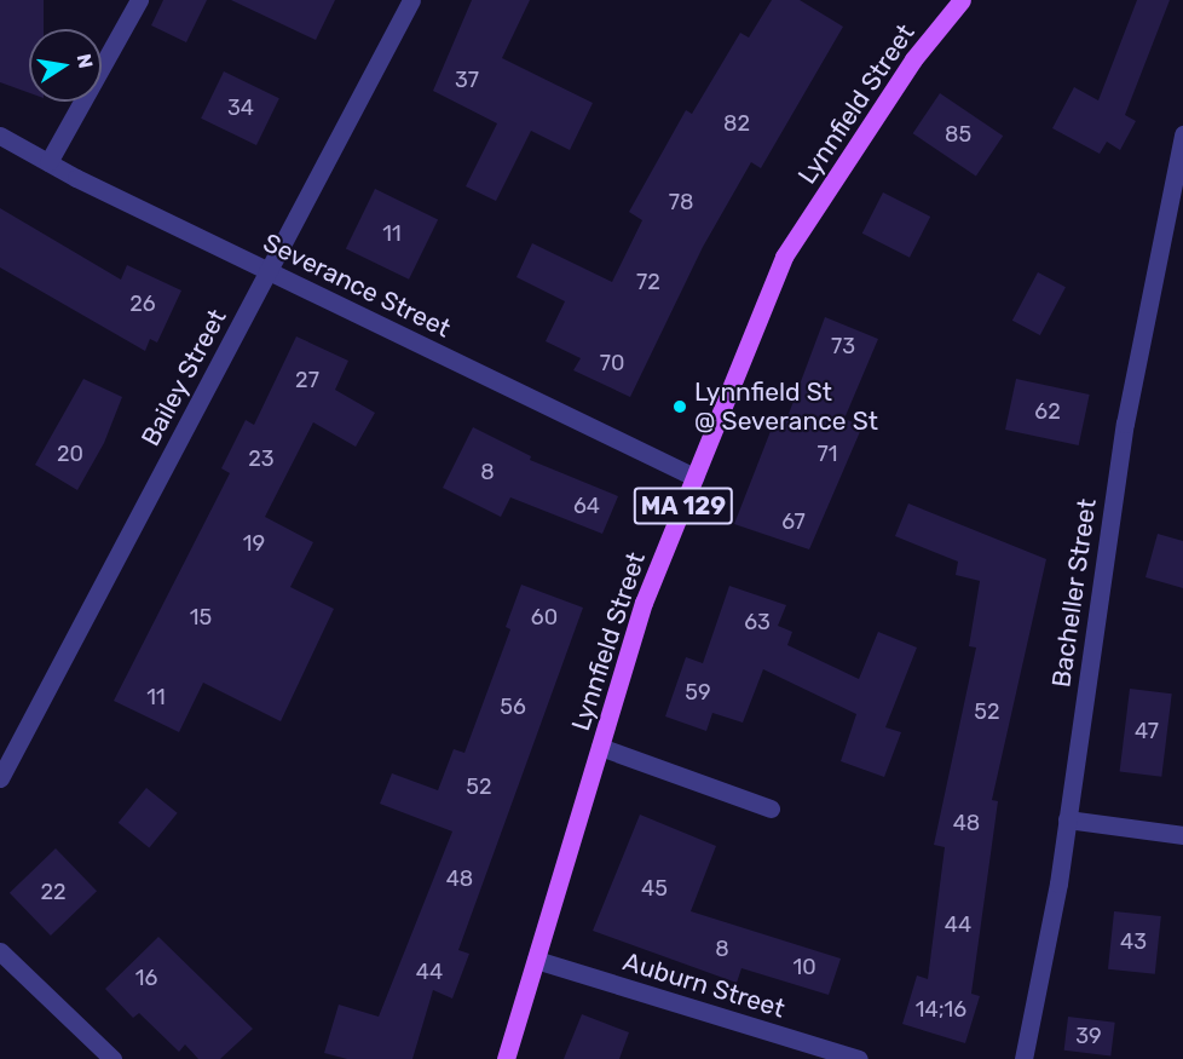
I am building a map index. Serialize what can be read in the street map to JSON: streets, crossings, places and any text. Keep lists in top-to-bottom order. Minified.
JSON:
{"streets":{"main road":["Lynnfield Street","MA 129"],"street":["Severance Street","Bailey Street","Bacheller Street","Auburn Street"]},"crossings":[["Lynnfield Street","Severance Street"],["Lynnfield Street","Auburn Street"],["Severance Street","Bailey Street"]],"places":["Lynnfield St @ Severance St"],"house_numbers":["37","34","82","85","78","11","72","26","73","70","27","62","20","71","23","8","64","67","19","15","60","63","59","11","56","52","47","52","48","48","45","22","44","43","8","10","44","16","14;16","39"],"north":"right"}
